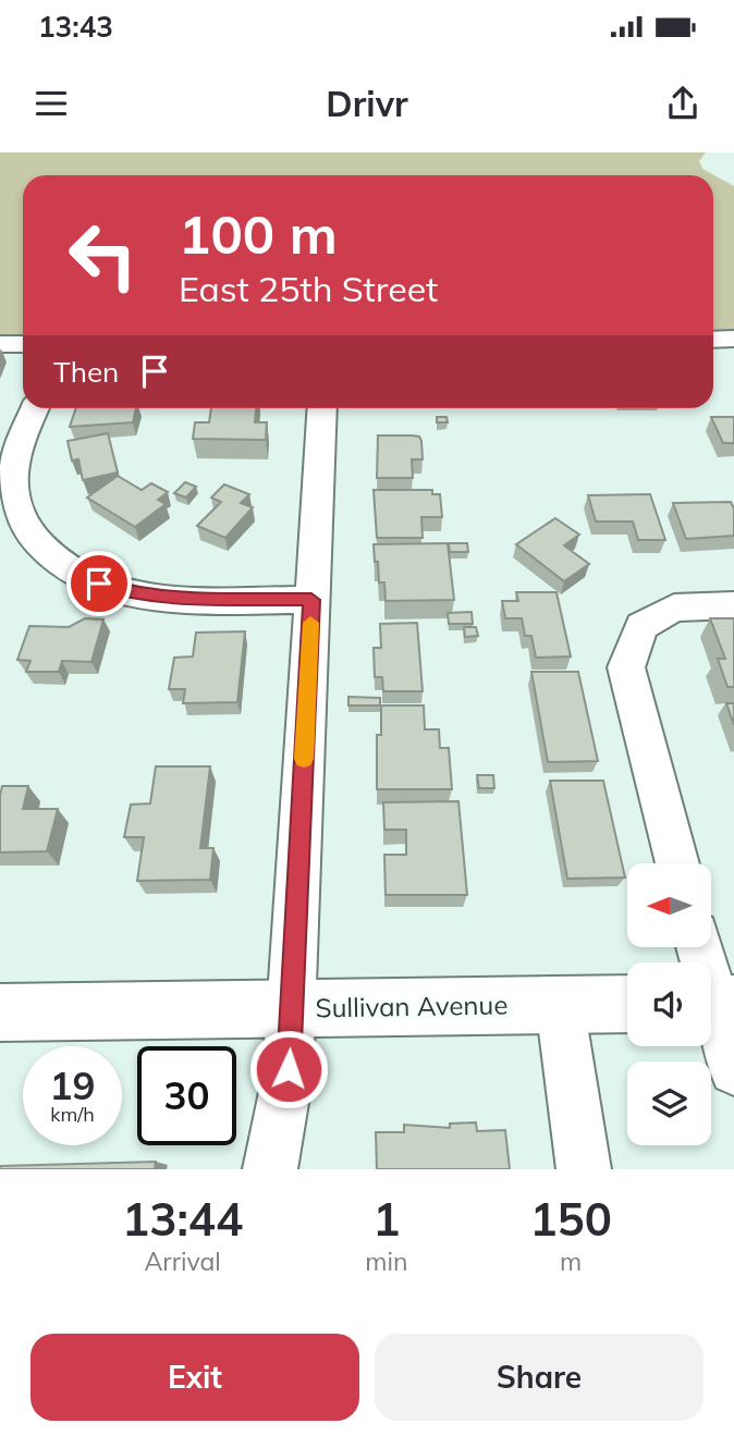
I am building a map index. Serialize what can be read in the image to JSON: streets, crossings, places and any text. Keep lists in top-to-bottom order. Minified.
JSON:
{"streets":{"main road":["Sullivan Avenue"]},"north":"left","page":{"status":"13:43","header":"Drivr","turn":["100 m","East 25th Street"],"then":"Then","speed":"19 km/h","limit":"30","eta":["13:44","Arrival","1","min","150","m"],"buttons":["Exit","Share"]}}
